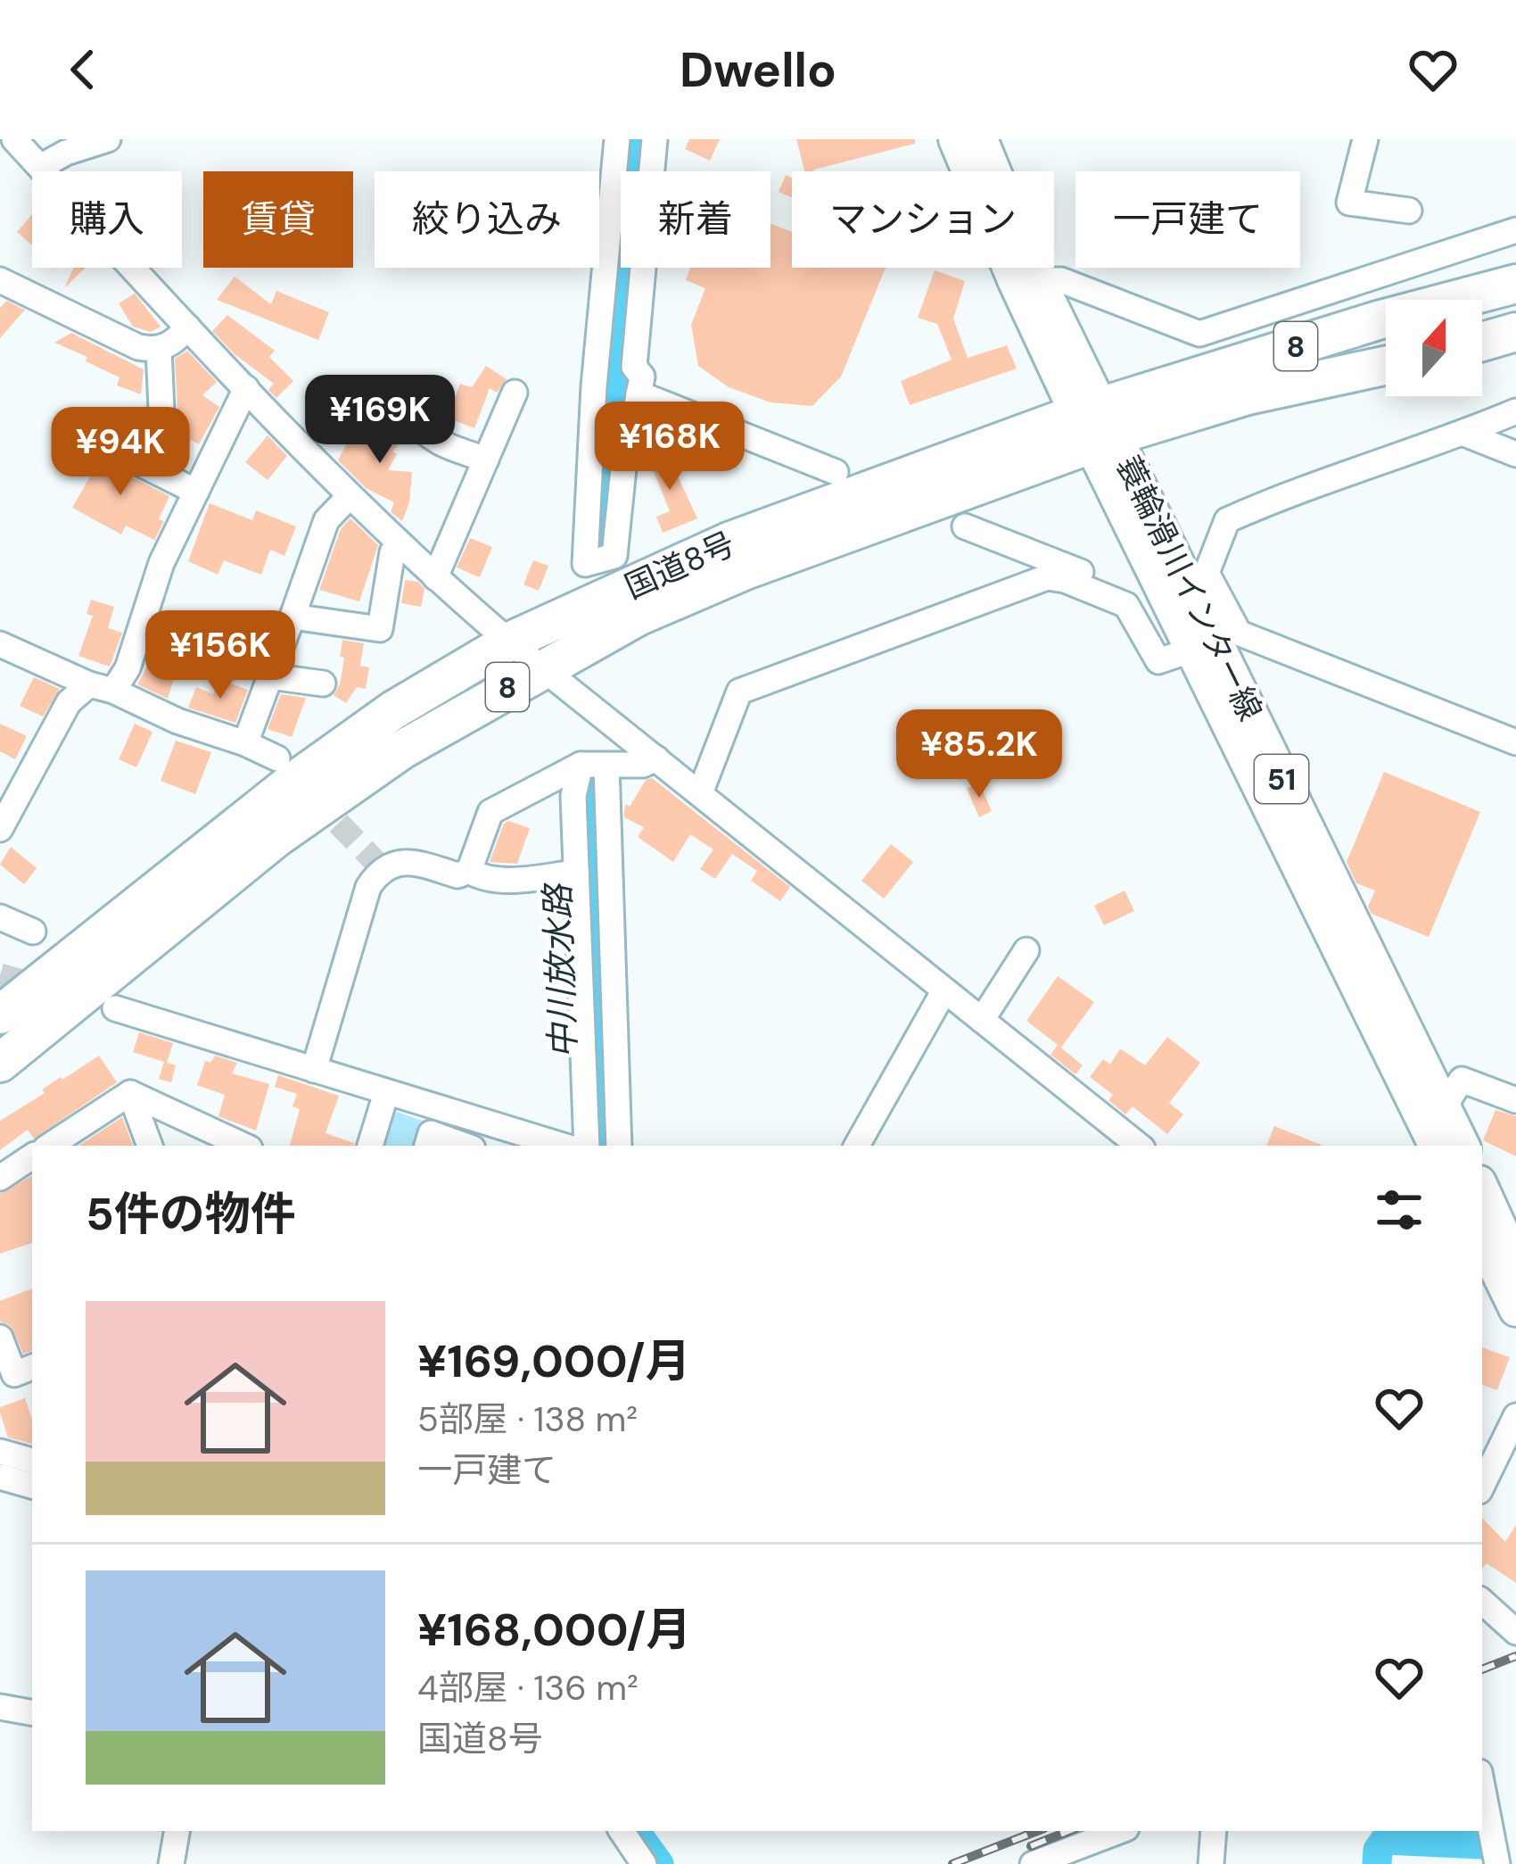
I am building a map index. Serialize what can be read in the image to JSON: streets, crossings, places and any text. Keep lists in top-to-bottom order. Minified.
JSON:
{"streets":{"highway":["8","国道8号"],"main road":["蓑輪滑川インター線","51"]},"crossings":[["国道8号","蓑輪滑川インター線"]],"water":["中川放水路"],"north":"top","page":{"header":"Dwello","chip":["購入","賃貸","絞り込み","新着","マンション","一戸建て"],"price":["¥169K","¥168K","¥94K","¥156K","¥85.2K"],"heading":"5件の物件","list":[{"name":"¥169,000/月","note":"5部屋 · 138 m² · 一戸建て"},{"name":"¥168,000/月","note":"4部屋 · 136 m² · 国道8号"}]}}
